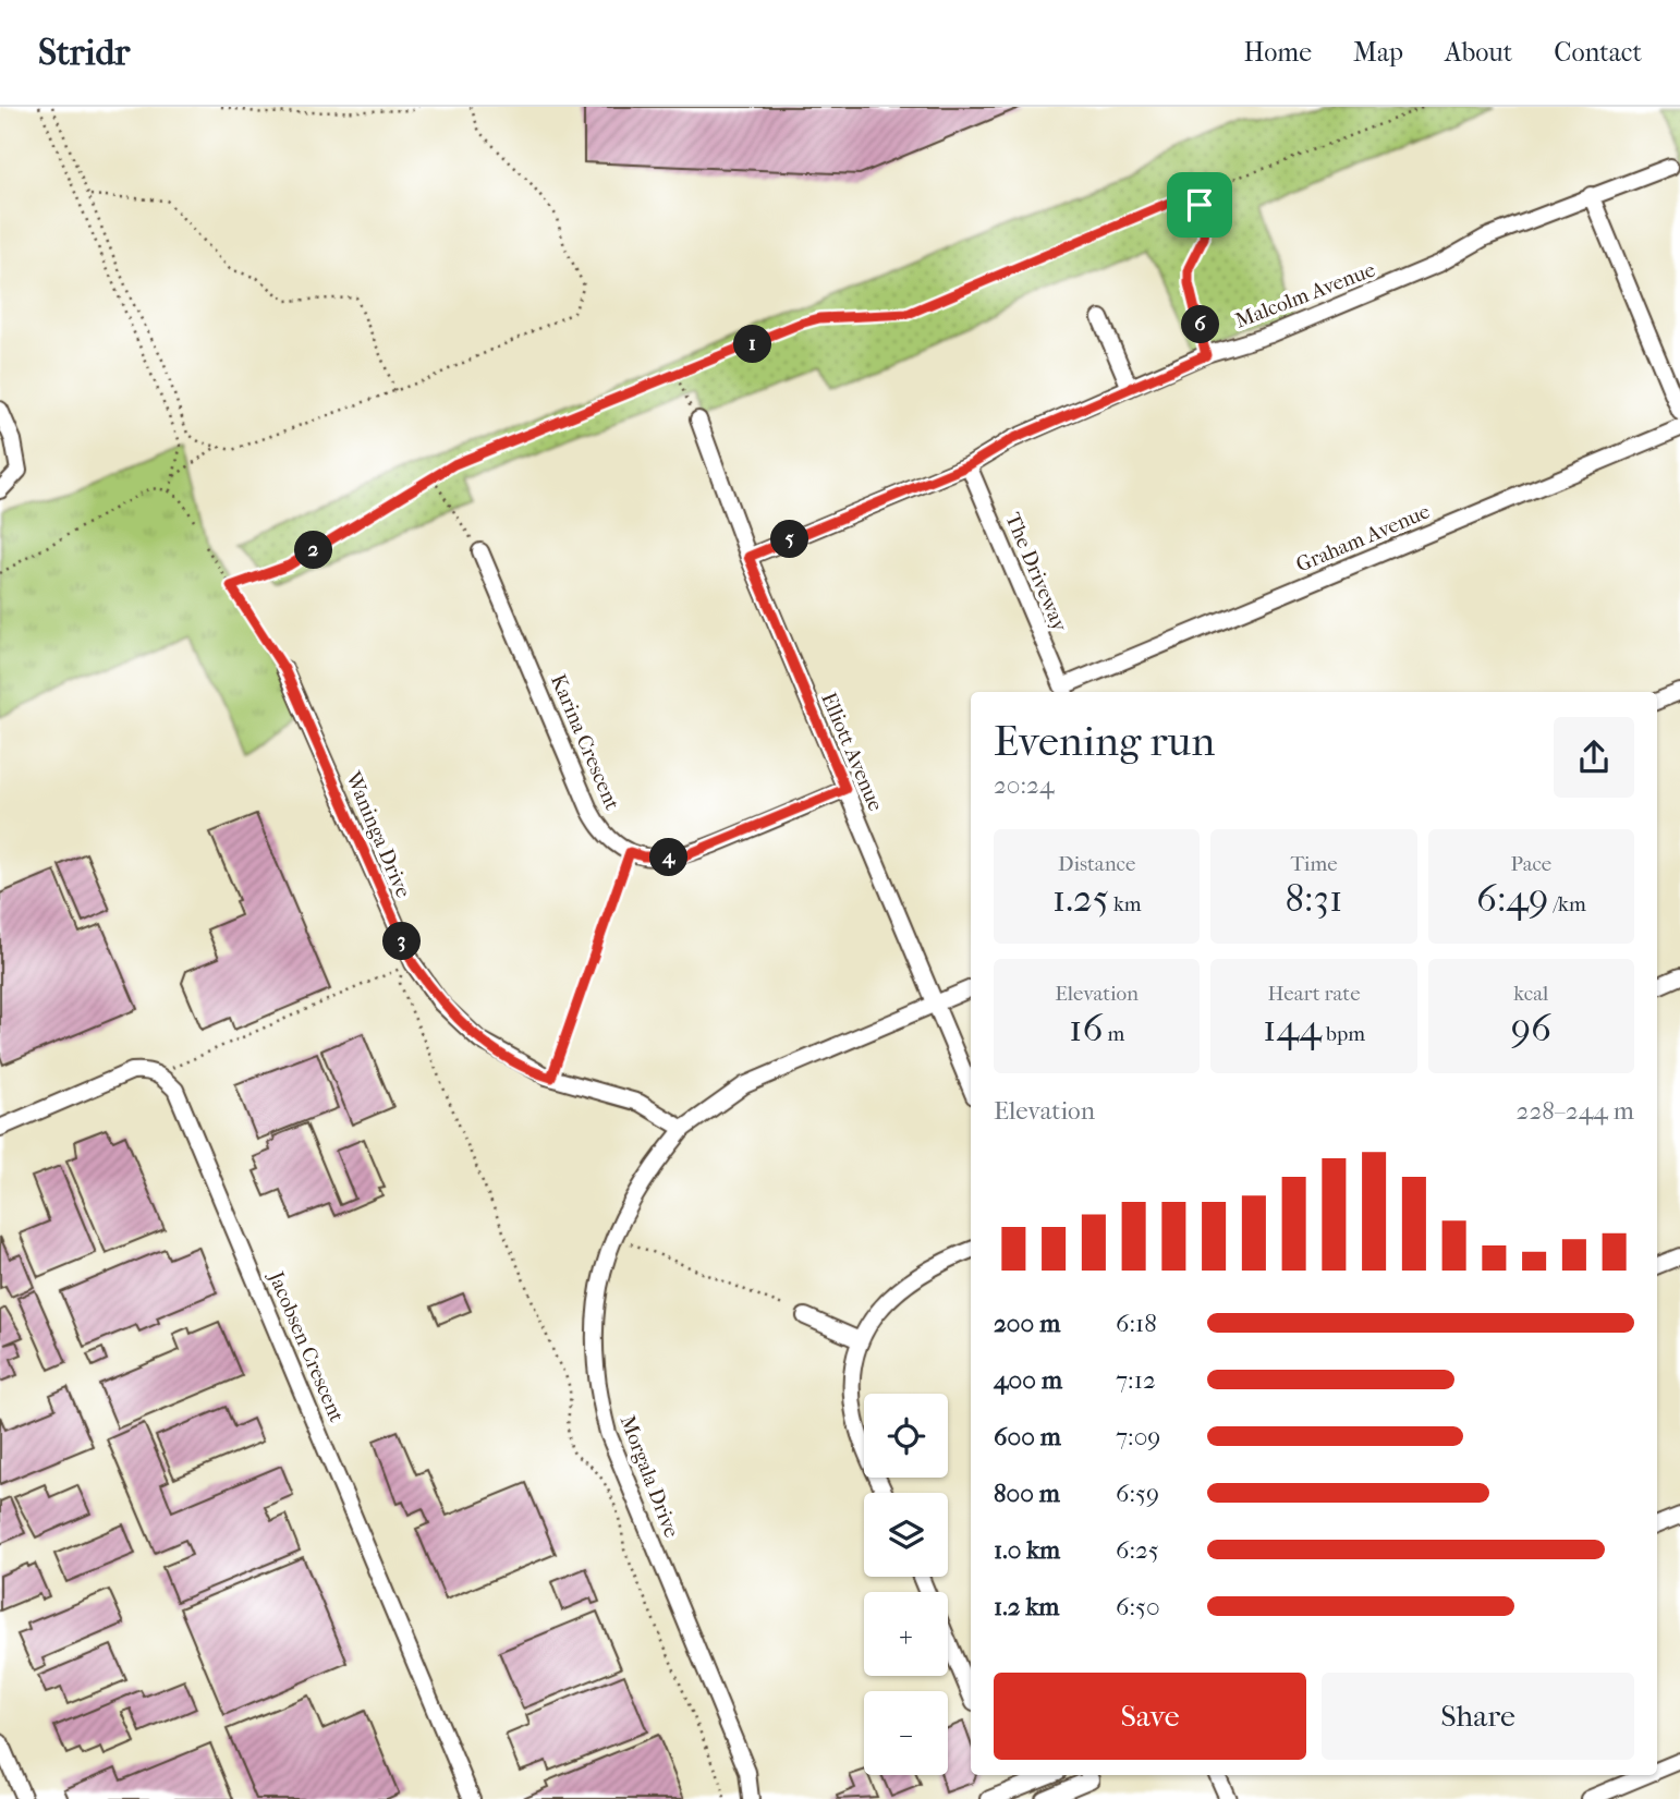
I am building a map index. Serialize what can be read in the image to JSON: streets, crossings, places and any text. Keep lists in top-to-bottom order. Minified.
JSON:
{"streets":{"street":["Malcolm Avenue","Graham Avenue","The Driveway","Karina Crescent","Elliott Avenue","Waninga Drive","Jacobsen Crescent","Morgala Drive"]},"crossings":[["Malcolm Avenue","The Driveway"],["Malcolm Avenue","Elliott Avenue"],["Graham Avenue","The Driveway"],["Waninga Drive","Morgala Drive"]],"page":{"header":"Stridr","nav":["Home","Map","About","Contact"],"pins":["6","1","5","2","4","3"],"heading":["Evening run","20:24"],"stats":[["Distance","1.25 km"],["Time","8:31"],["Pace","6:49 /km"],["Elevation","16 m"],["Heart rate","144 bpm"],["kcal","96"]],"chart":["Elevation","228–244 m"],"list":[{"name":"200 m","note":"6:18"},{"name":"400 m","note":"7:12"},{"name":"600 m","note":"7:09"},{"name":"800 m","note":"6:59"},{"name":"1.0 km","note":"6:25"},{"name":"1.2 km","note":"6:50"}],"map_buttons":["+","−"],"buttons":["Save","Share"]}}
